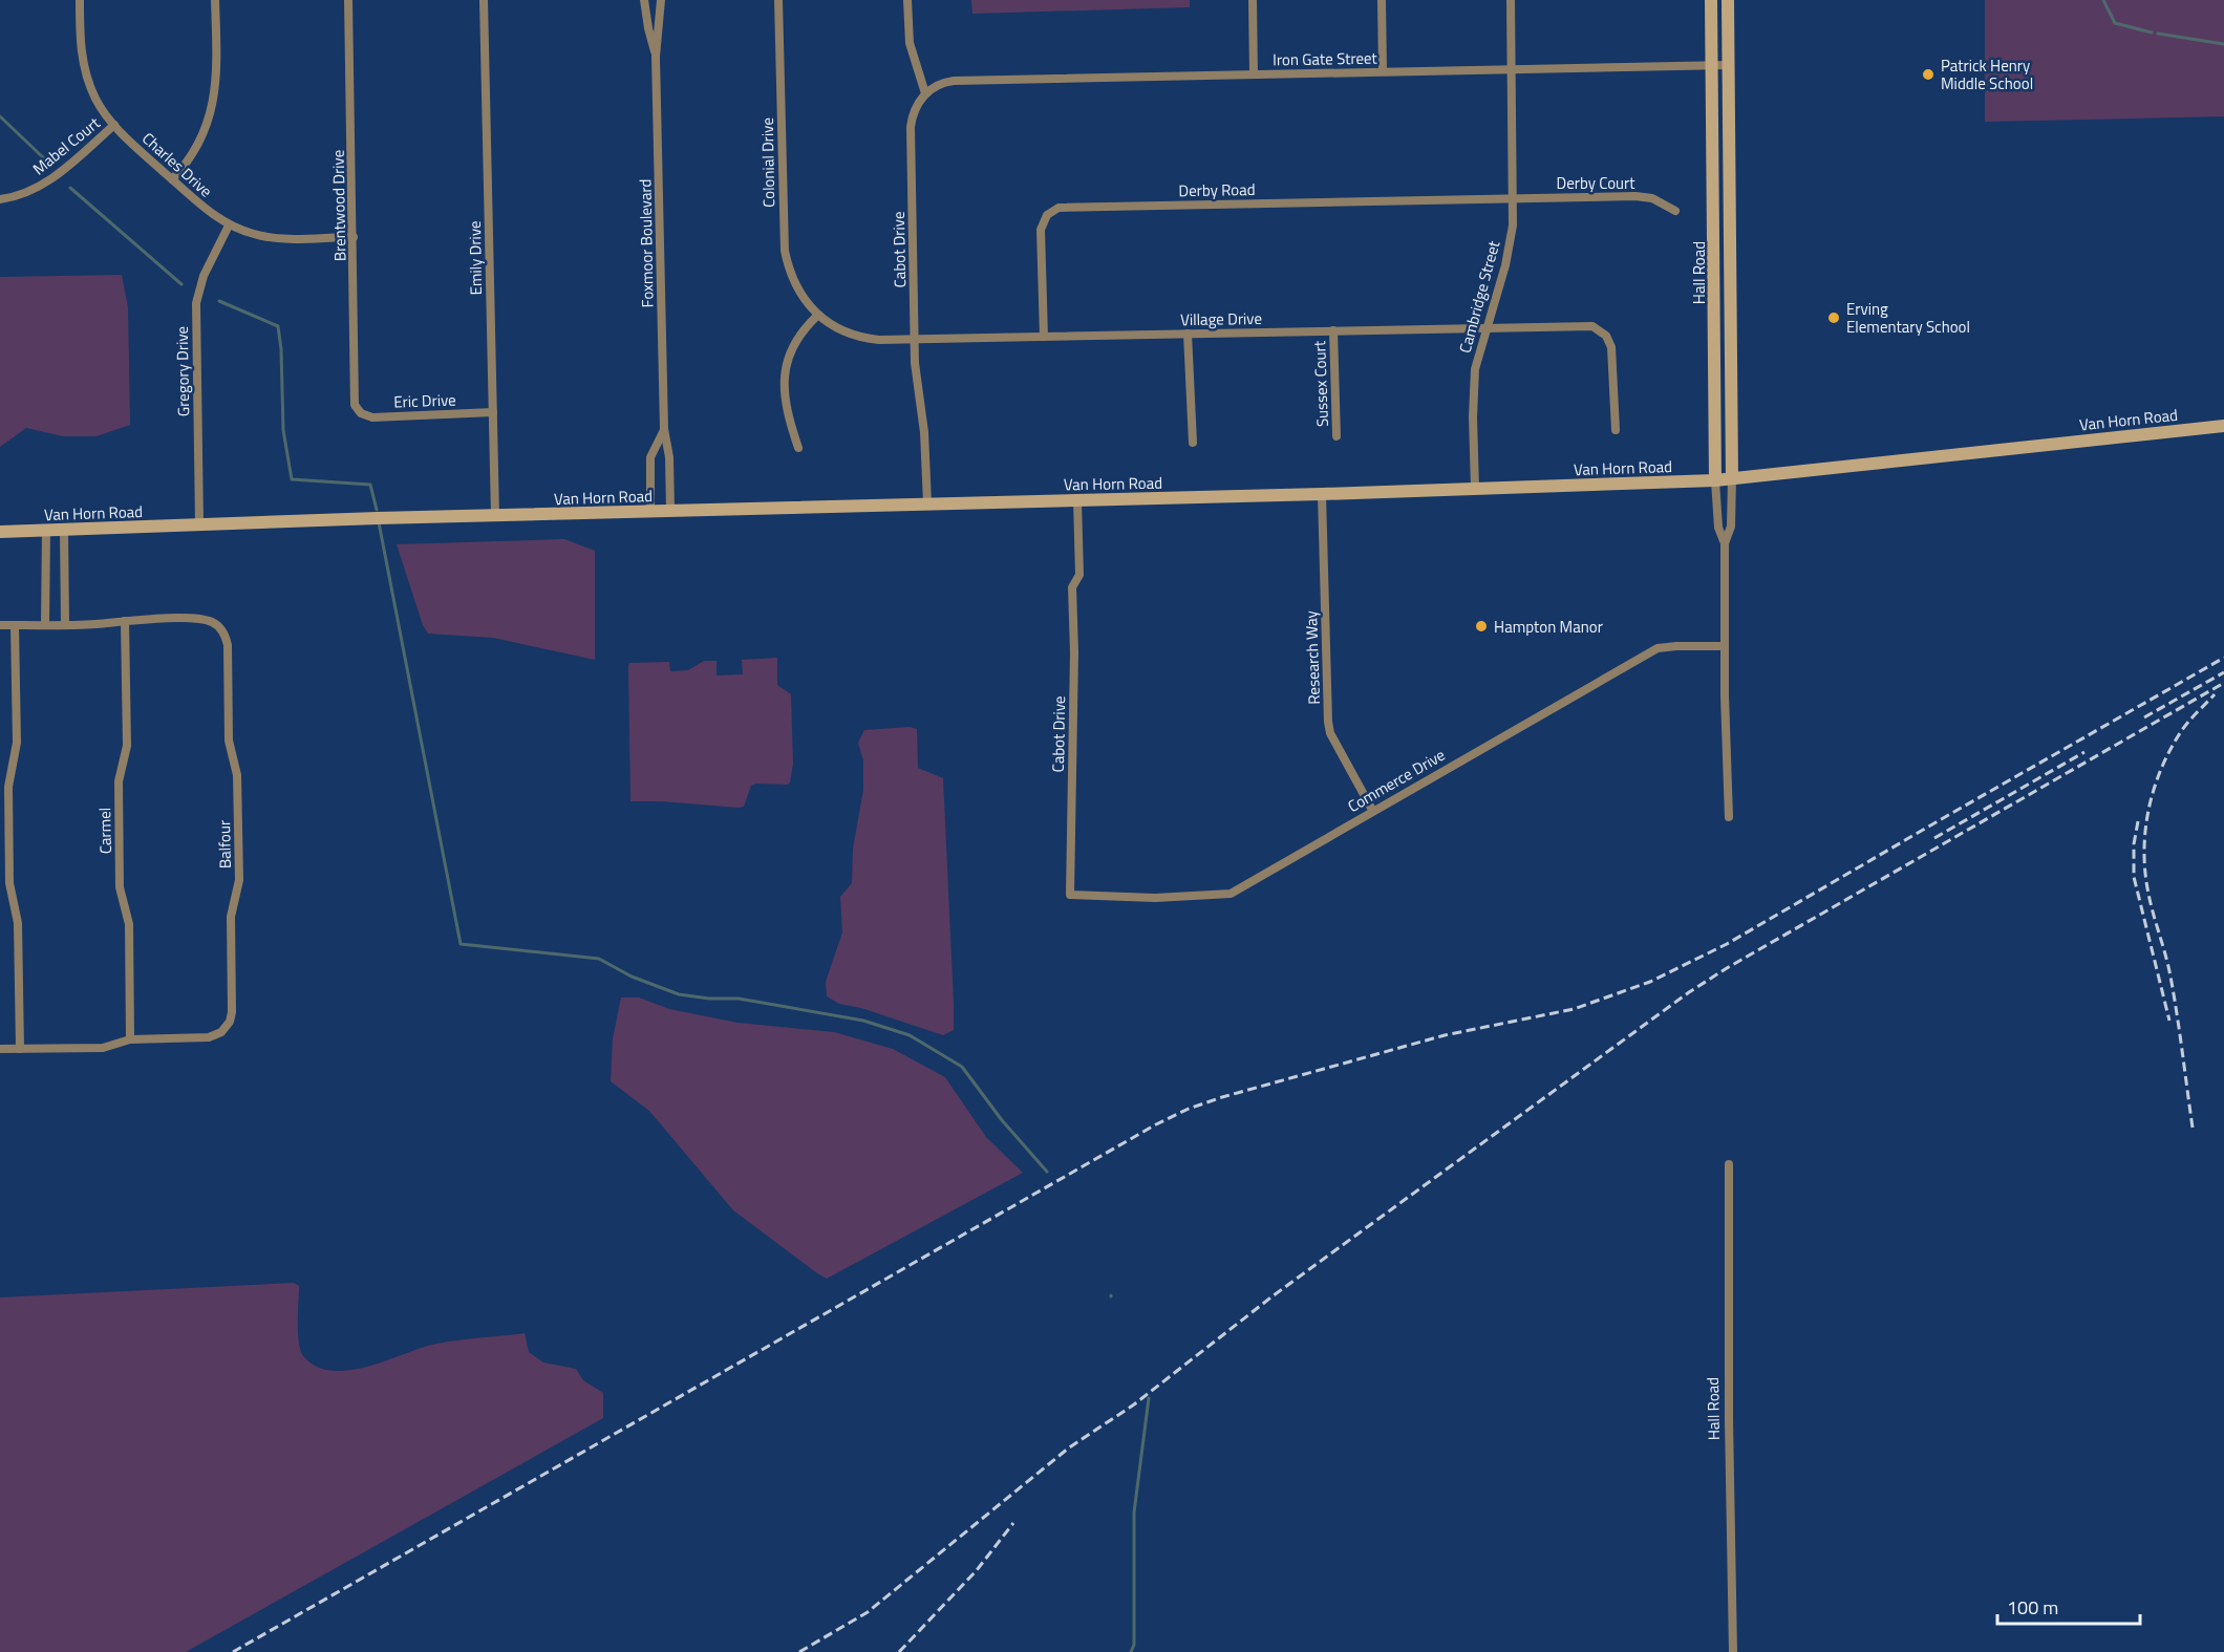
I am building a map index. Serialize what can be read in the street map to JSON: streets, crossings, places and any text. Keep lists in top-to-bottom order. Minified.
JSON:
{"streets":{"main road":["Hall Road","Van Horn Road"],"street":["Iron Gate Street","Mabel Court","Colonial Drive","Charles Drive","Derby Court","Derby Road","Brentwood Drive","Foxmoor Boulevard","Cabot Drive","Emily Drive","Cambridge Street","Village Drive","Gregory Drive","Sussex Court","Eric Drive","Research Way","Commerce Drive","Carmel","Balfour"]},"crossings":[["Iron Gate Street","Cabot Drive"],["Iron Gate Street","Hall Road"],["Iron Gate Street","Cambridge Street"],["Mabel Court","Charles Drive"],["Colonial Drive","Village Drive"],["Charles Drive","Brentwood Drive"],["Charles Drive","Gregory Drive"],["Derby Court","Derby Road"],["Derby Court","Cambridge Street"],["Derby Road","Cambridge Street"],["Derby Road","Village Drive"],["Brentwood Drive","Eric Drive"],["Foxmoor Boulevard","Van Horn Road"],["Cabot Drive","Village Drive"],["Cabot Drive","Van Horn Road"],["Cabot Drive","Commerce Drive"],["Emily Drive","Eric Drive"],["Emily Drive","Van Horn Road"],["Hall Road","Van Horn Road"],["Hall Road","Commerce Drive"],["Cambridge Street","Village Drive"],["Cambridge Street","Van Horn Road"],["Village Drive","Sussex Court"],["Gregory Drive","Van Horn Road"],["Van Horn Road","Research Way"],["Research Way","Commerce Drive"],["Carmel","Balfour"]],"places":["Patrick Henry Middle School","Erving Elementary School","Hampton Manor"],"scale_bar":"100 m"}
